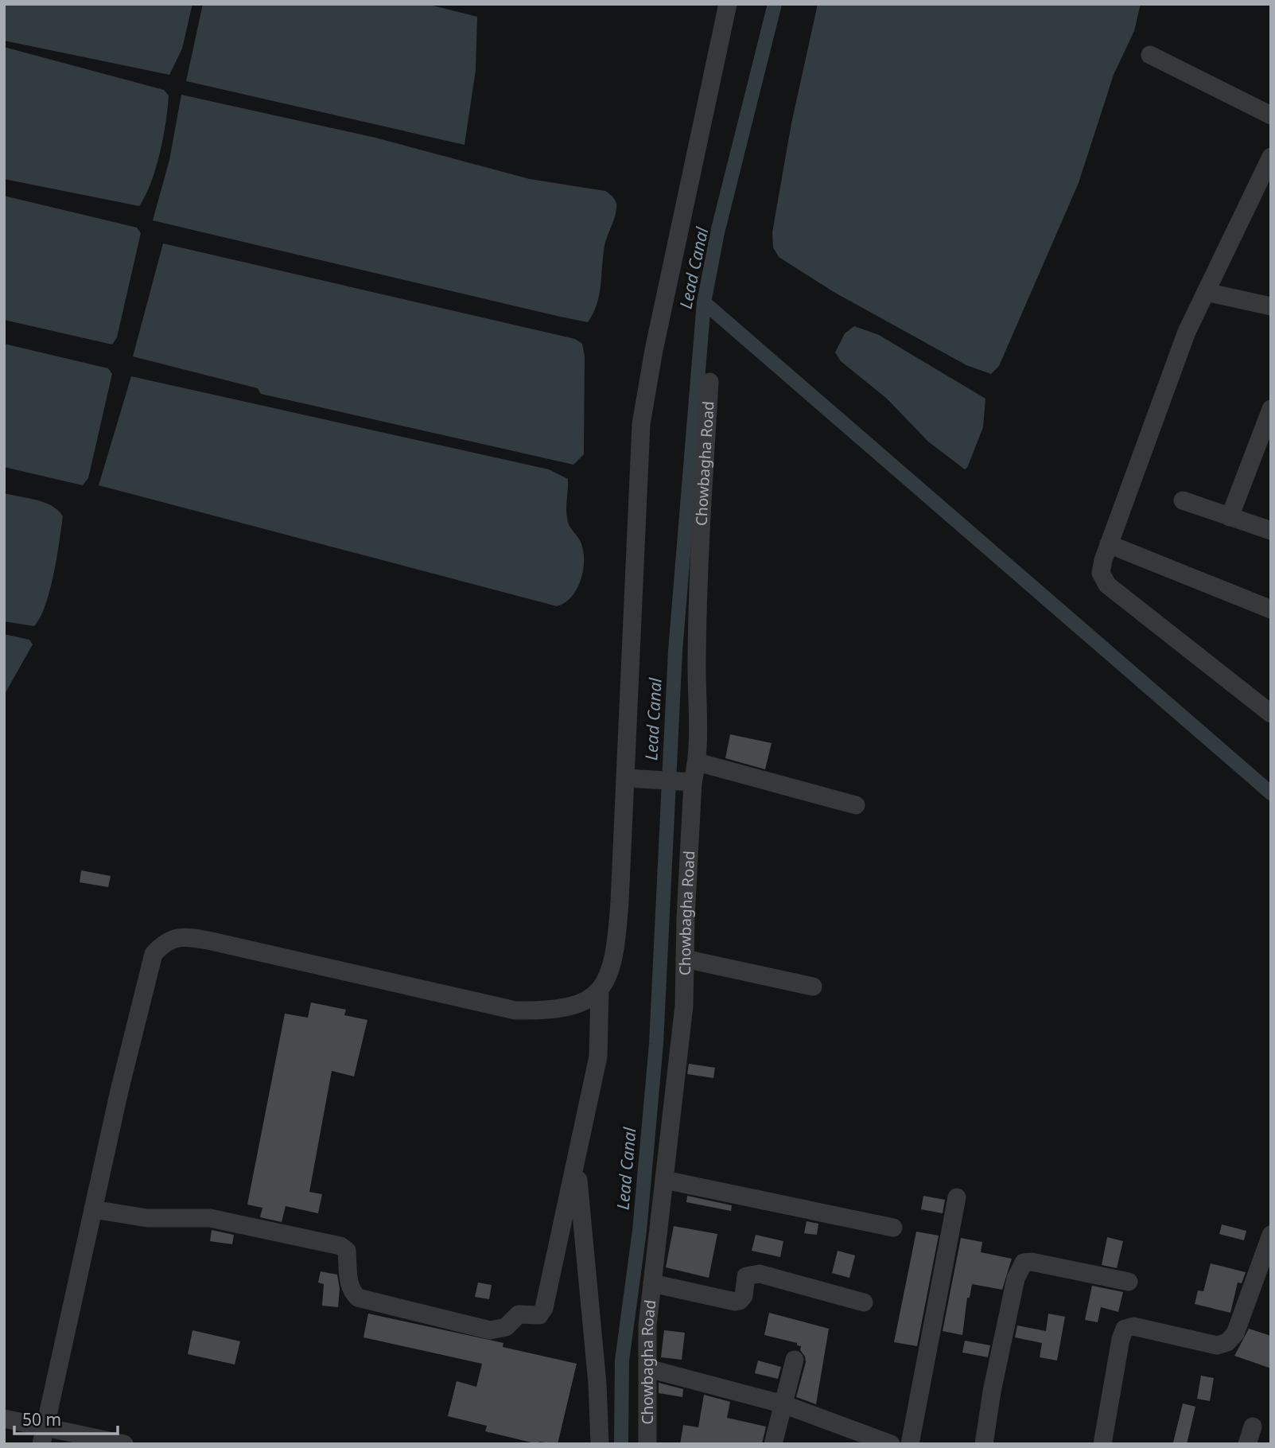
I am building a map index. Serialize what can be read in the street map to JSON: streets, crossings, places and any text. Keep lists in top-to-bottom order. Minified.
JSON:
{"streets":{"street":["Chowbagha Road"]},"water":["Lead Canal"],"scale_bar":"50 m"}
